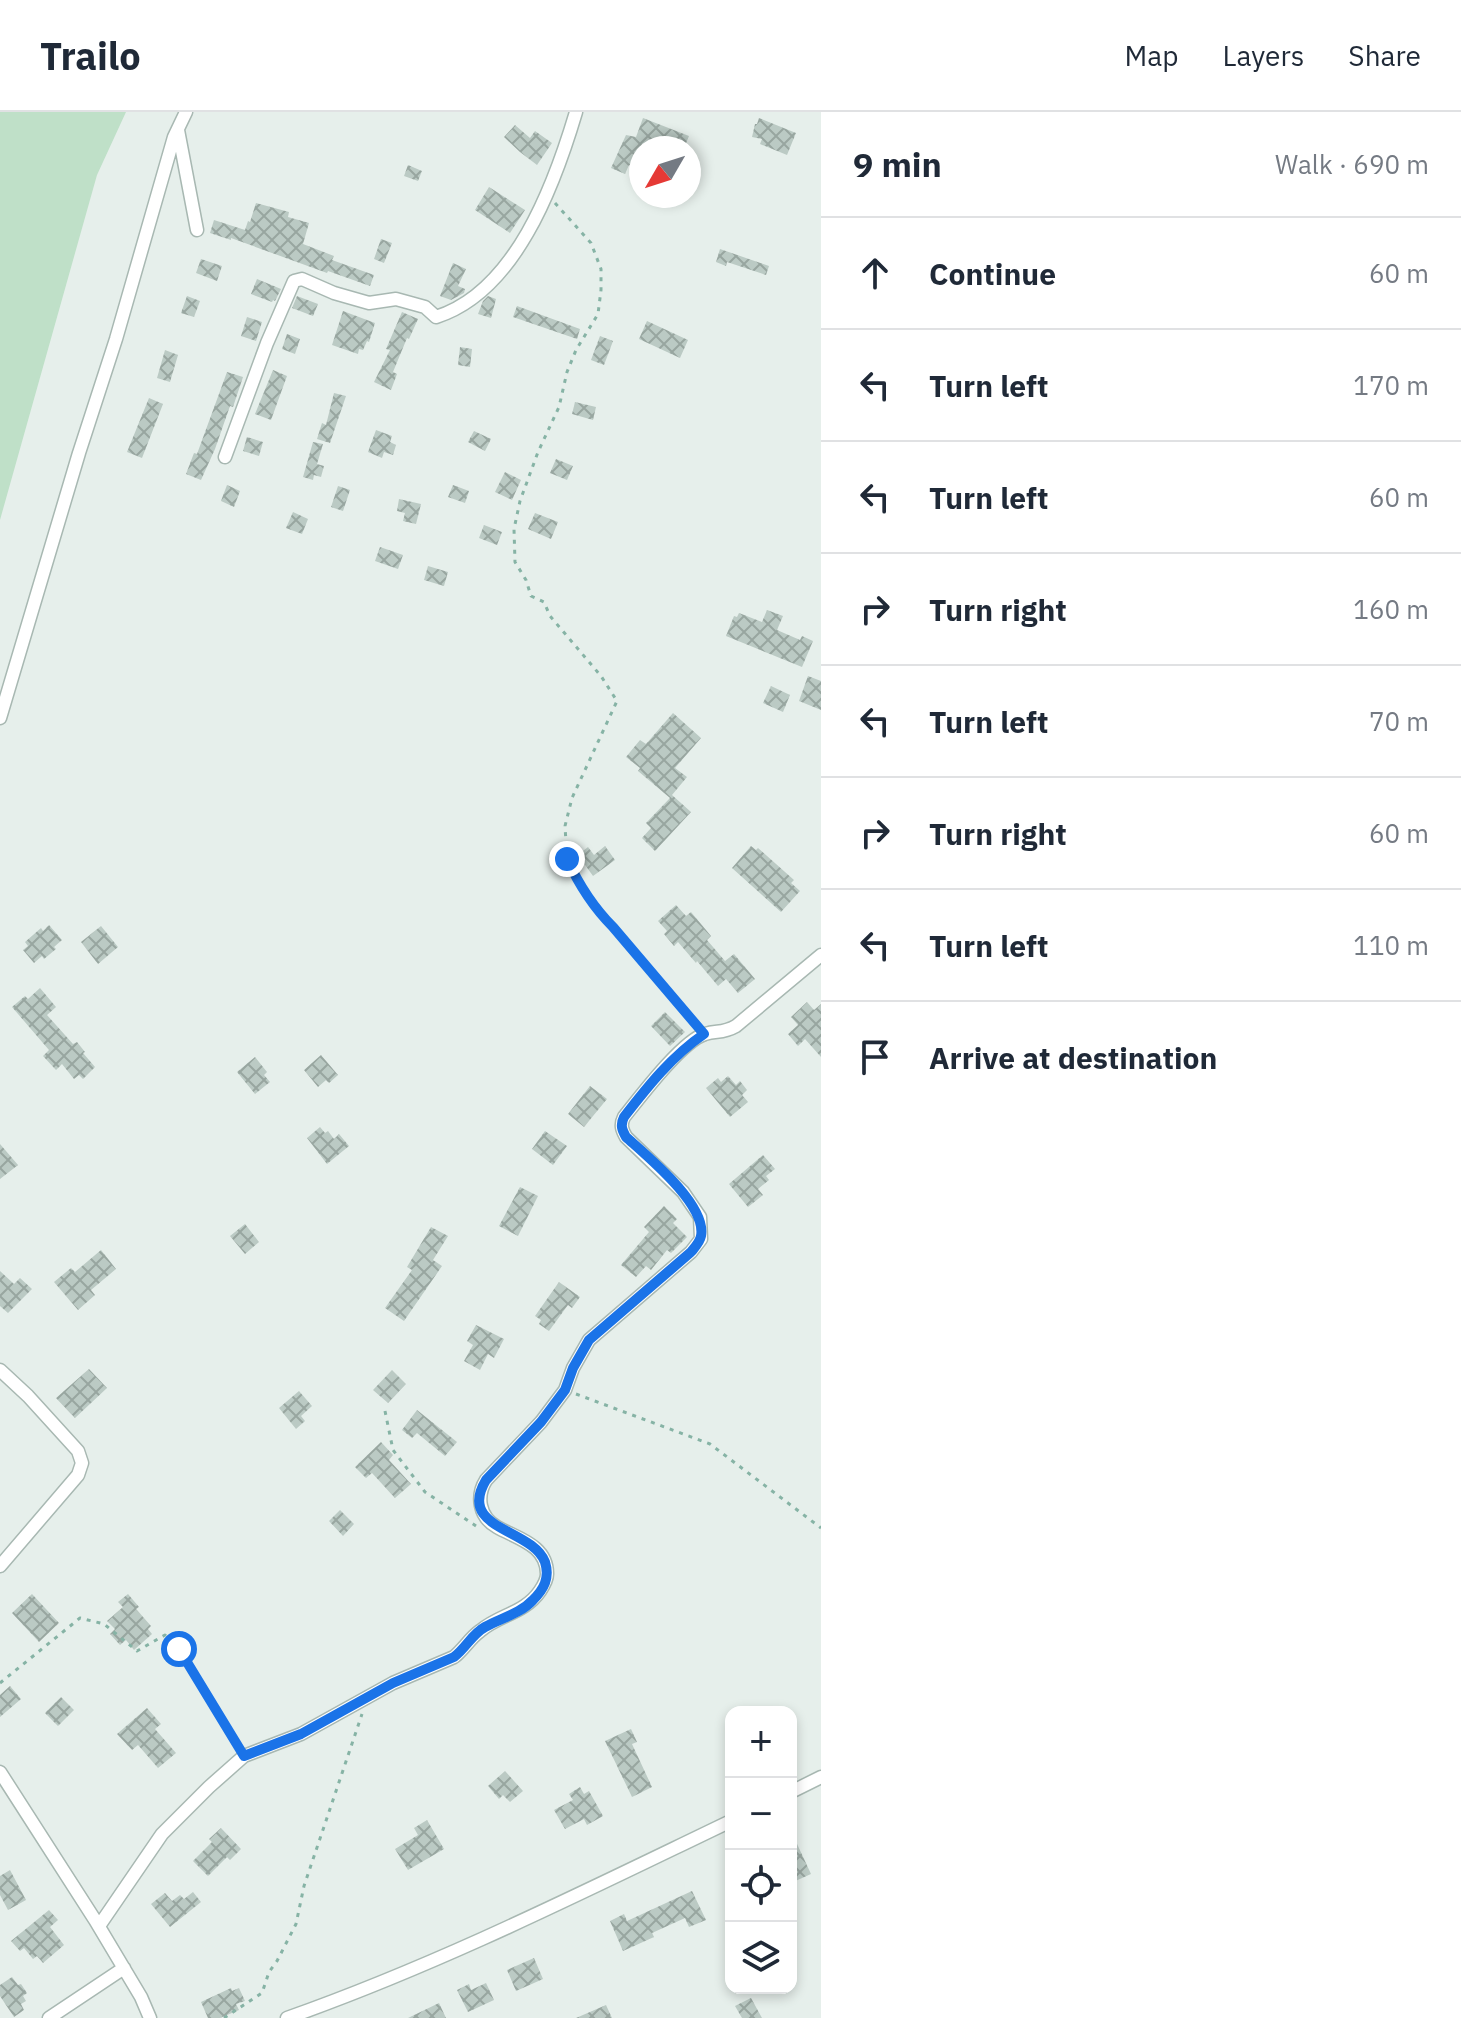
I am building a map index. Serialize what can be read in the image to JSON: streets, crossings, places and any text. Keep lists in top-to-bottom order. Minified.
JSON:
{"north":"bottom left","page":{"header":"Trailo","nav":["Map","Layers","Share"],"heading":["9 min","Walk · 690 m"],"list":[["Continue","60 m"],["Turn left","170 m"],["Turn left","60 m"],["Turn right","160 m"],["Turn left","70 m"],["Turn right","60 m"],["Turn left","110 m"],"Arrive at destination"],"map_buttons":["+","−"]}}
